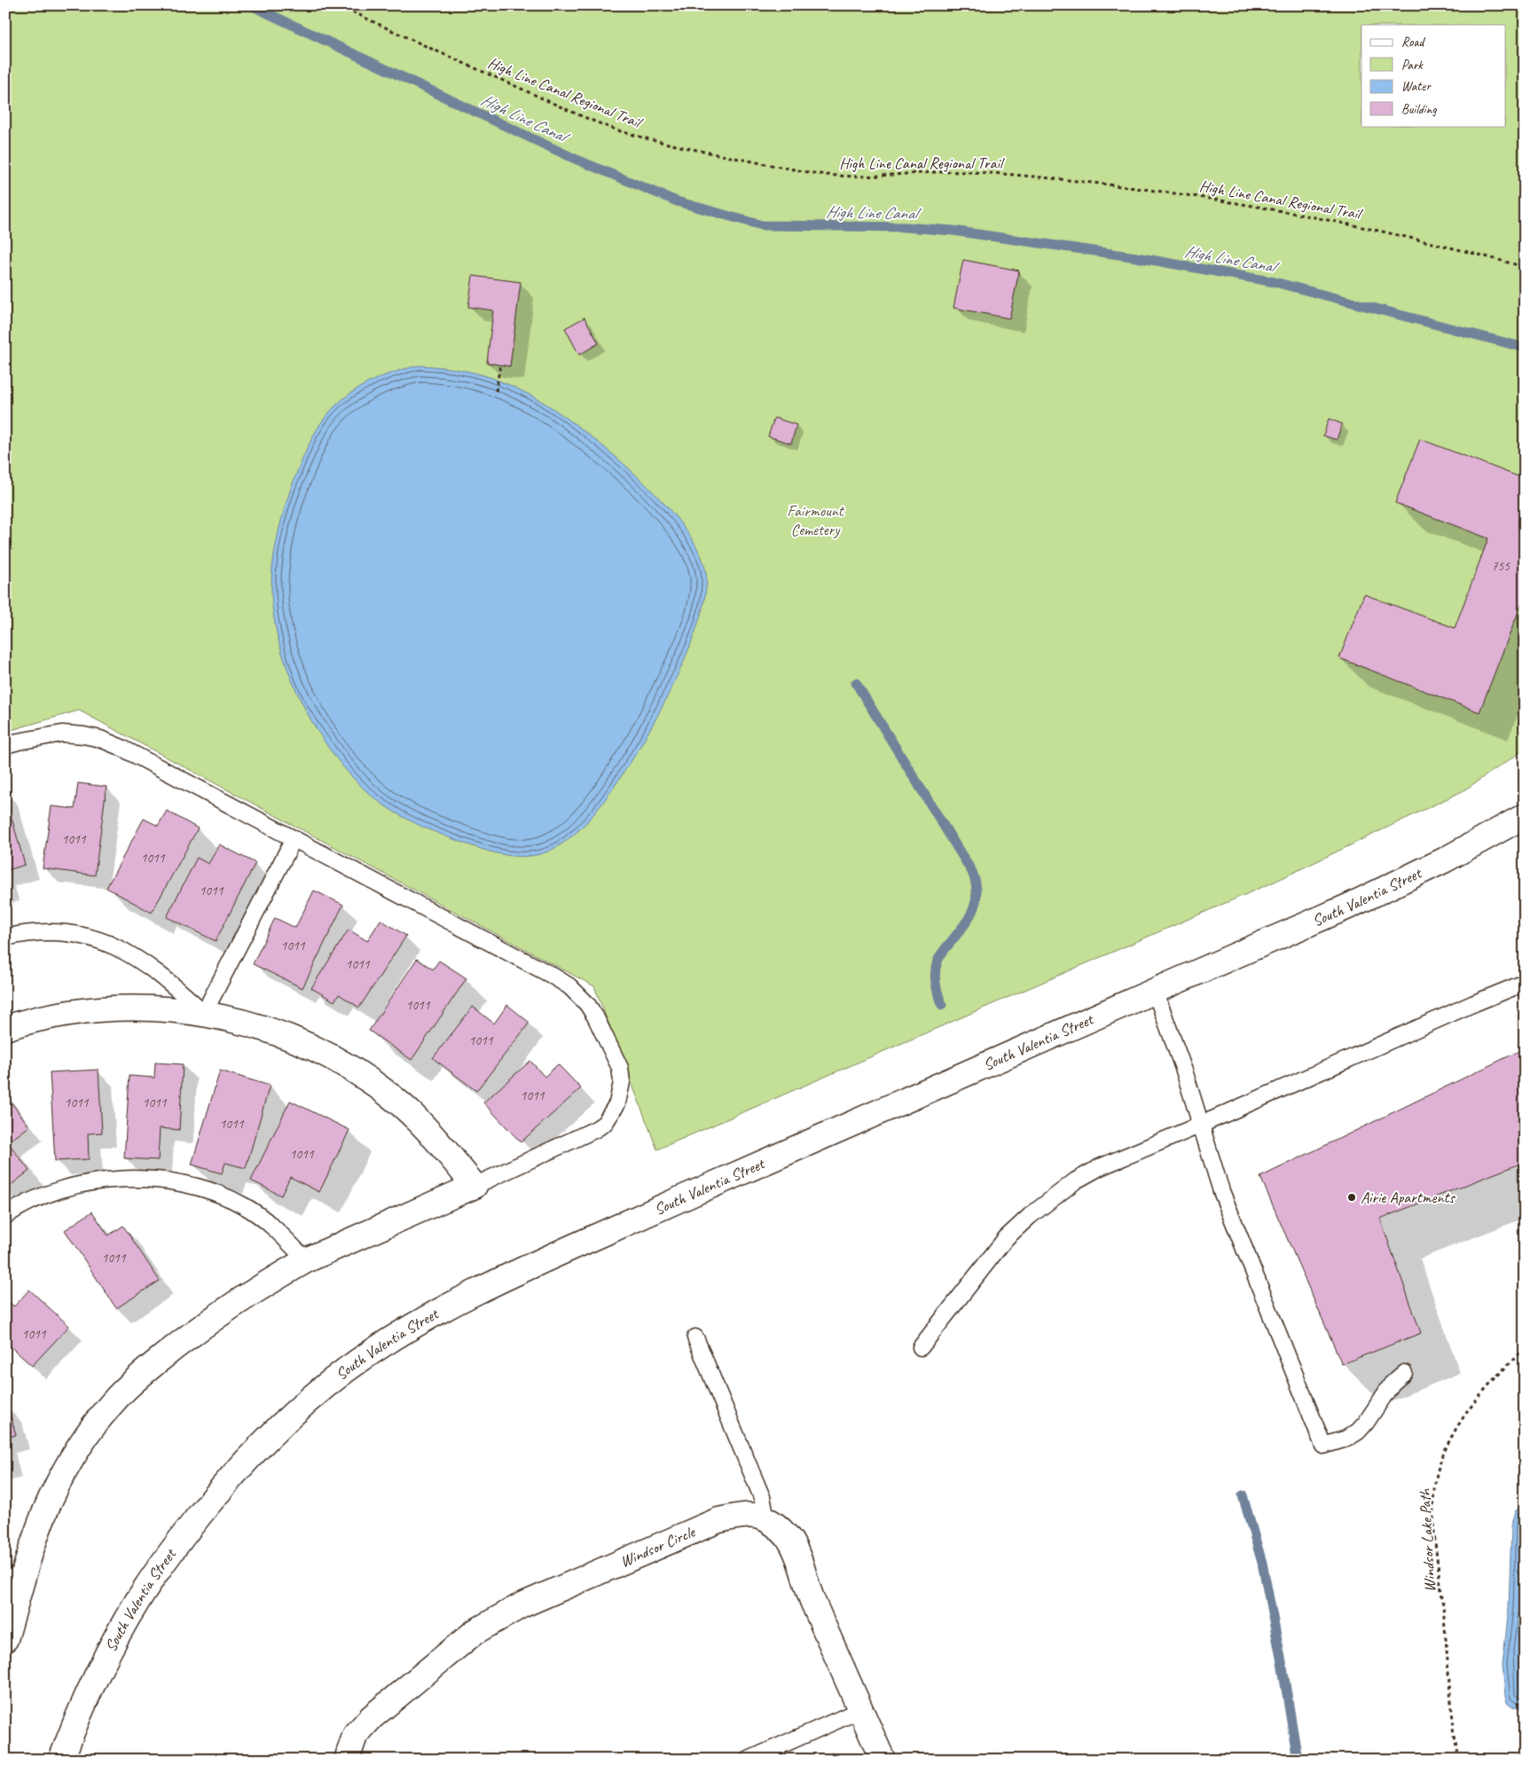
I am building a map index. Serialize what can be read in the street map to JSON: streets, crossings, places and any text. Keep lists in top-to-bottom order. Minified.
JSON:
{"streets":{"street":["South Valentia Street","Windsor Circle"],"path":["High Line Canal Regional Trail","Windsor Lake Path"]},"water":["High Line Canal"],"parks":["Fairmount Cemetery"],"places":["Airie Apartments"],"house_numbers":["755","1011","1011","1011","1011","1011","1011","1011","1011","1011","1011","1011","1011","1011","1011"],"legend":["Road","Park","Water","Building"]}
